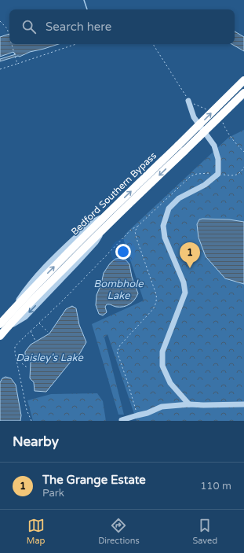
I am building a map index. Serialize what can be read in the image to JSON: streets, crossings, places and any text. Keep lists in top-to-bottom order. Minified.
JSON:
{"streets":{"highway":["Bedford Southern Bypass"]},"water":["Bombhole Lake","Daisley's Lake"],"page":{"search":"Search here","pins":"1","heading":"Nearby","list":[{"mark":"1","name":"The Grange Estate","note":"Park","value":"110 m"}],"nav":["Map","Directions","Saved"]}}
